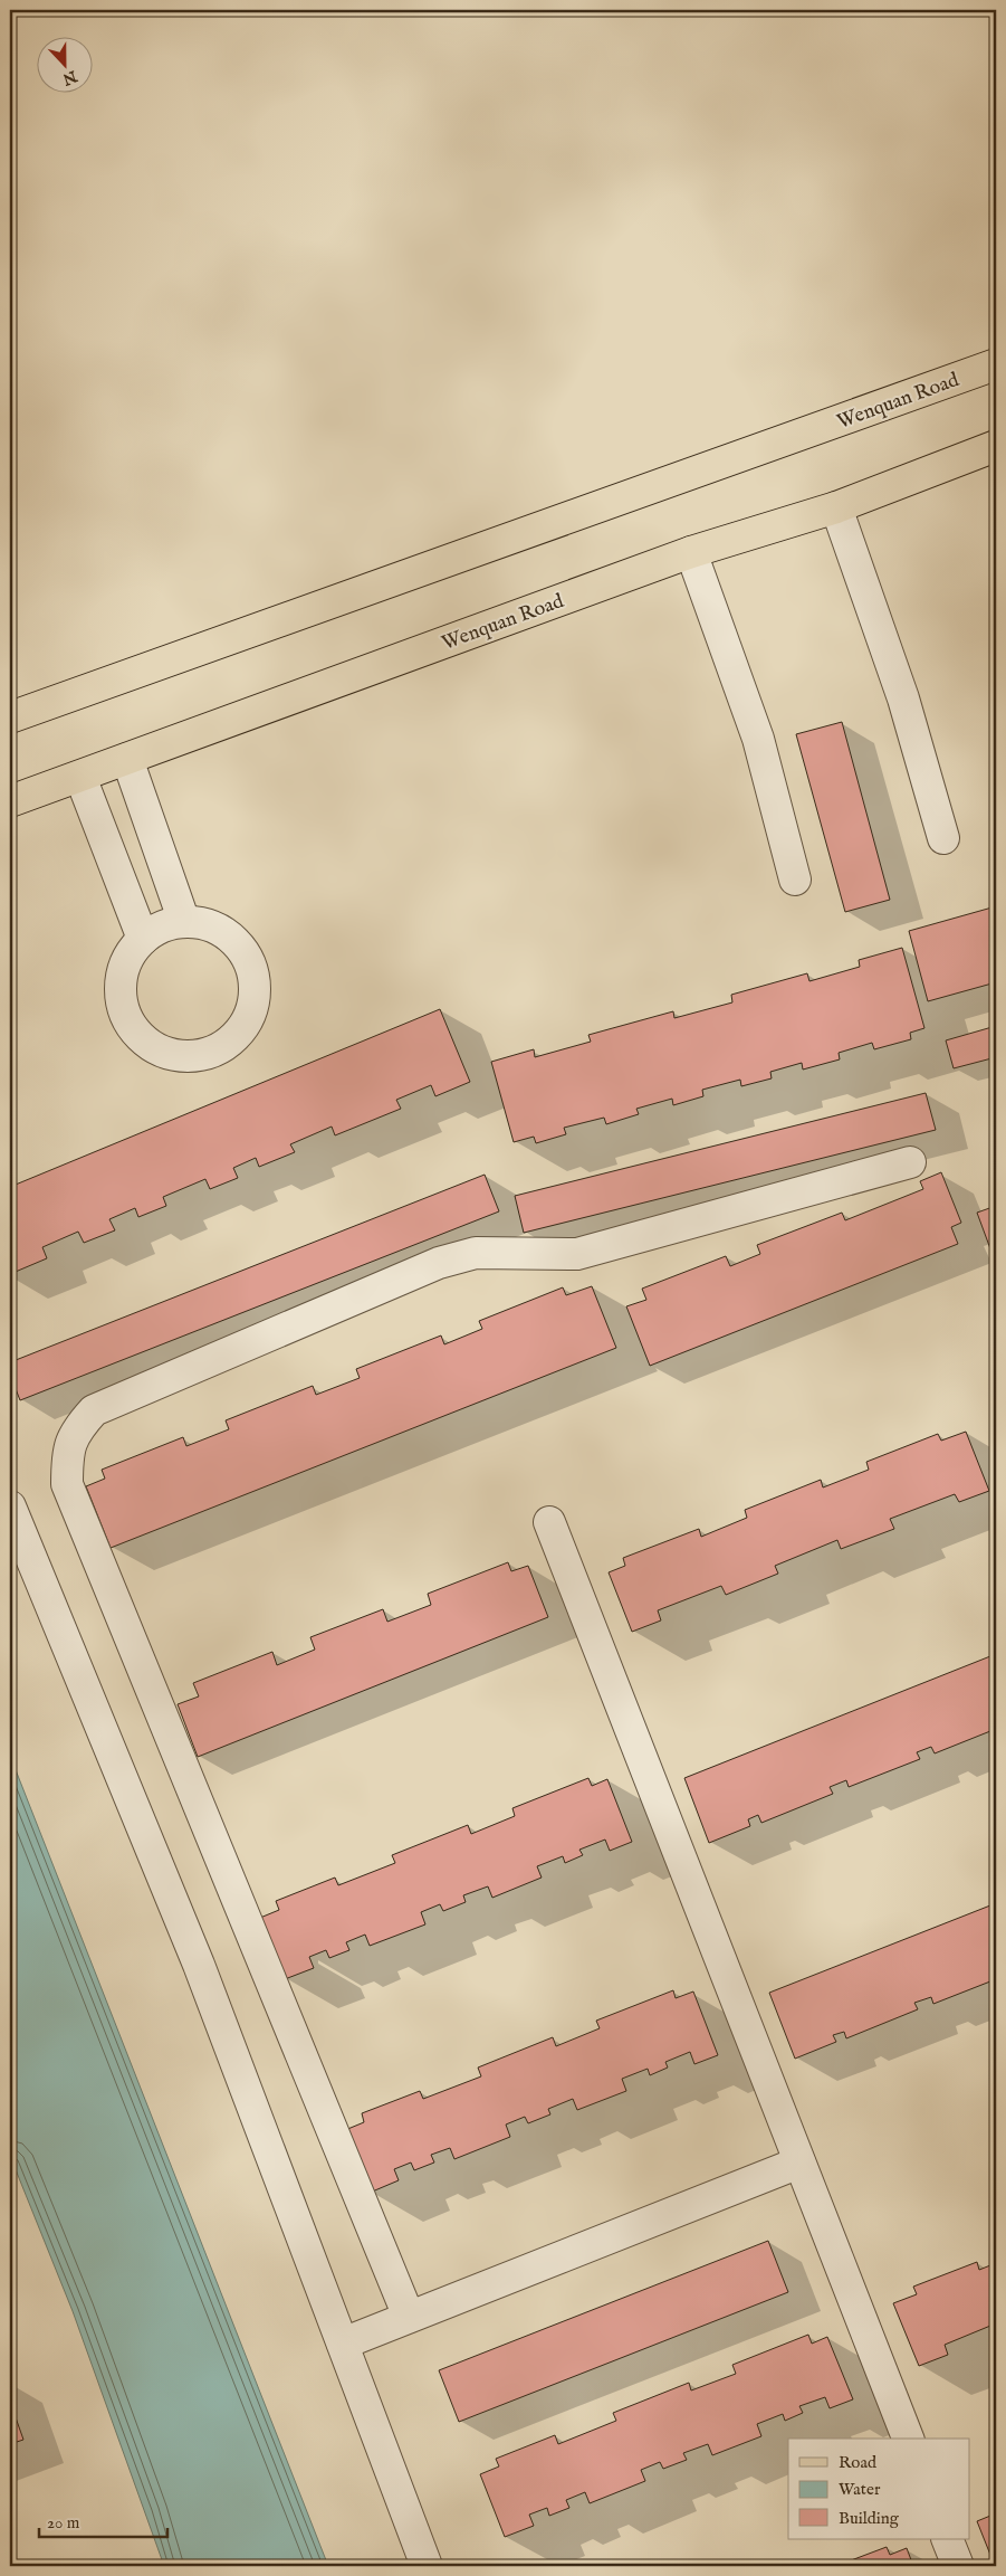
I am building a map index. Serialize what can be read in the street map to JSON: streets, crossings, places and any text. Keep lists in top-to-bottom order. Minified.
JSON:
{"streets":{"main road":["Wenquan Road"]},"legend":["Road","Water","Building"],"scale_bar":"20 m","north":"bottom"}
